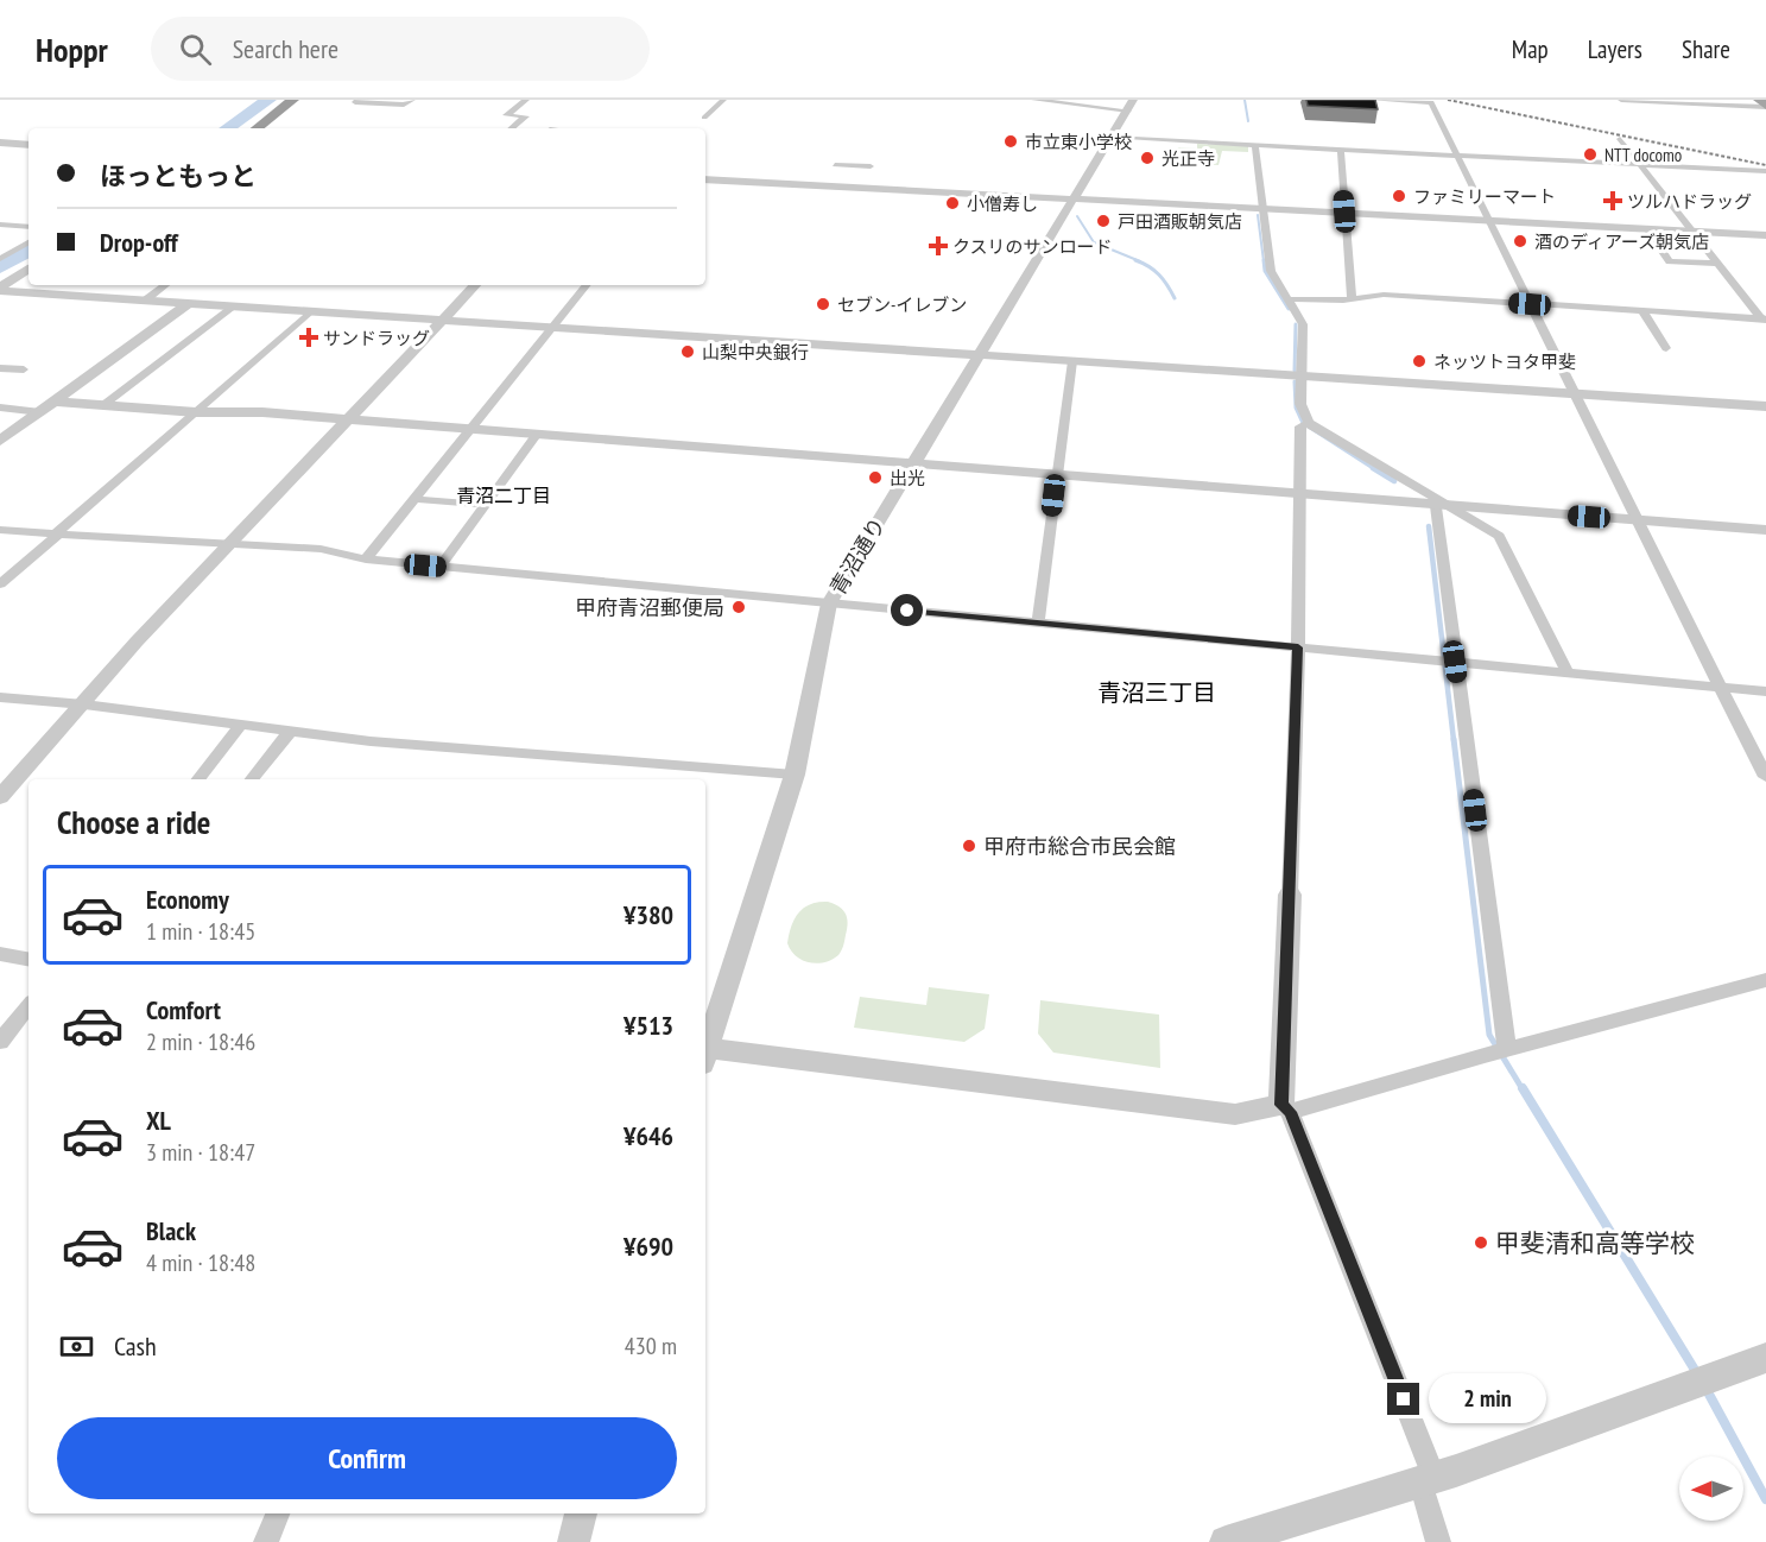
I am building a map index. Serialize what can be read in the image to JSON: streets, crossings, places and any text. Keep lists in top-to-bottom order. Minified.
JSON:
{"streets":{"street":["青沼通り"]},"districts":["青沼二丁目","青沼三丁目"],"places":{"other":["市立東小学校","NTT docomo","光正寺","ファミリーマート","小僧寿し","戸田酒販朝気店","酒のディアーズ朝気店","セブン-イレブン","山梨中央銀行","ネッツトヨタ甲斐","出光","甲府青沼郵便局","甲府市総合市民会館","甲斐清和高等学校"],"health":["ツルハドラッグ","クスリのサンロード","サンドラッグ"]},"north":"left","page":{"header":"Hoppr","search":"Search here","nav":["Map","Layers","Share"],"banner":["ほっともっと","Drop-off"],"heading":"Choose a ride","list":[{"name":"Economy","note":"1 min · 18:45","value":"¥380"},{"name":"Comfort","note":"2 min · 18:46","value":"¥513"},{"name":"XL","note":"3 min · 18:47","value":"¥646"},{"name":"Black","note":"4 min · 18:48","value":"¥690"}],"pay":["Cash","430 m"],"bubble":"2 min","buttons":"Confirm"}}
